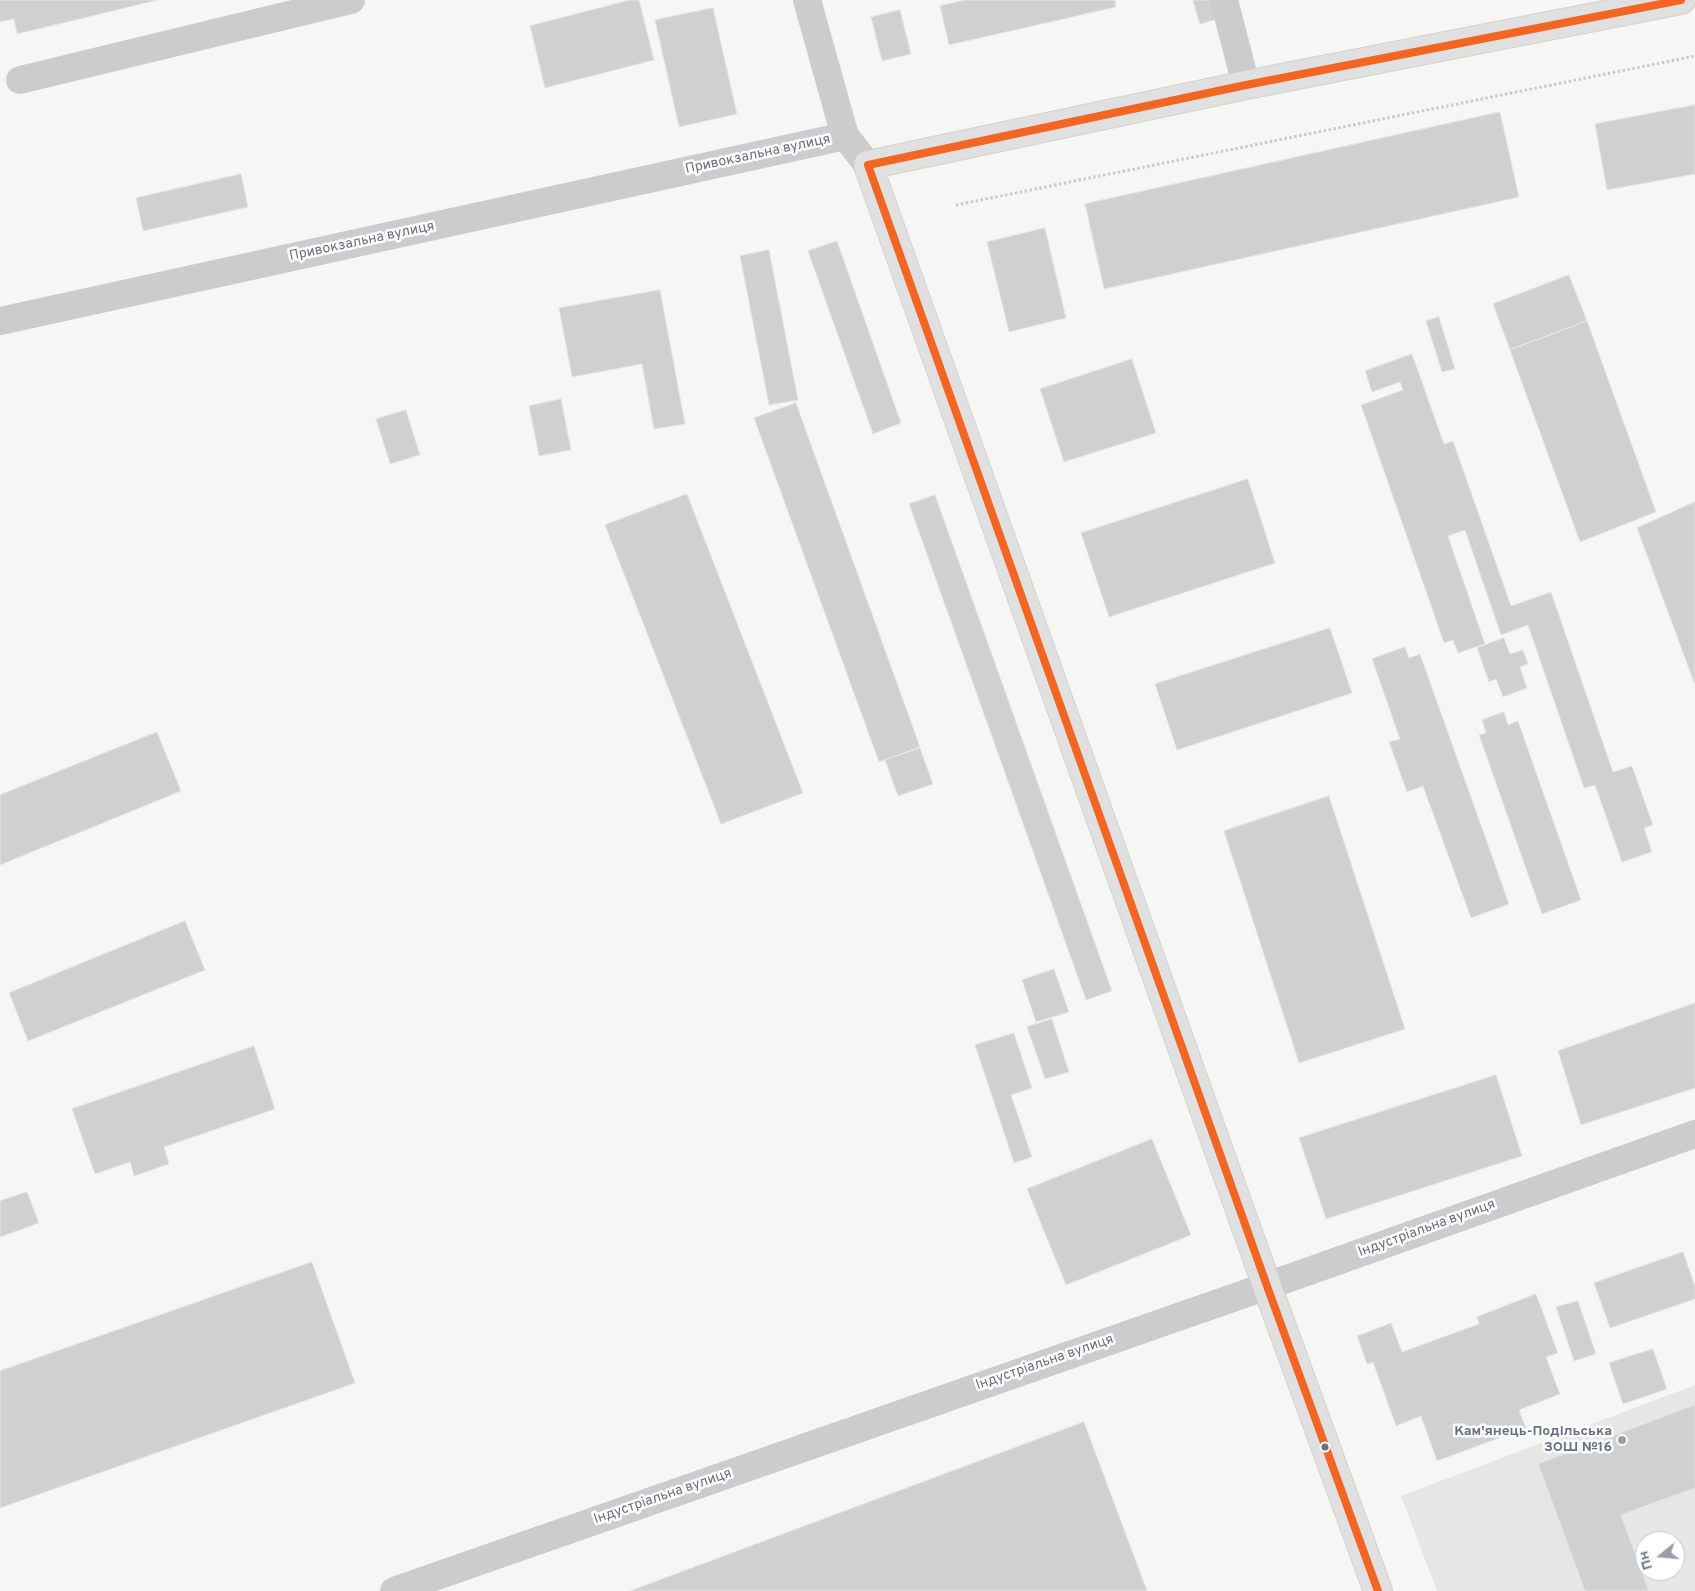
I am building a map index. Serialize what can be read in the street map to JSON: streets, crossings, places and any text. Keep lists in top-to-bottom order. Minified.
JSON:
{"streets":{"street":["Привокзальна вулиця","Індустріальна вулиця"]},"places":["Кам'янець-Подільська ЗОШ №16"],"north":"left"}
